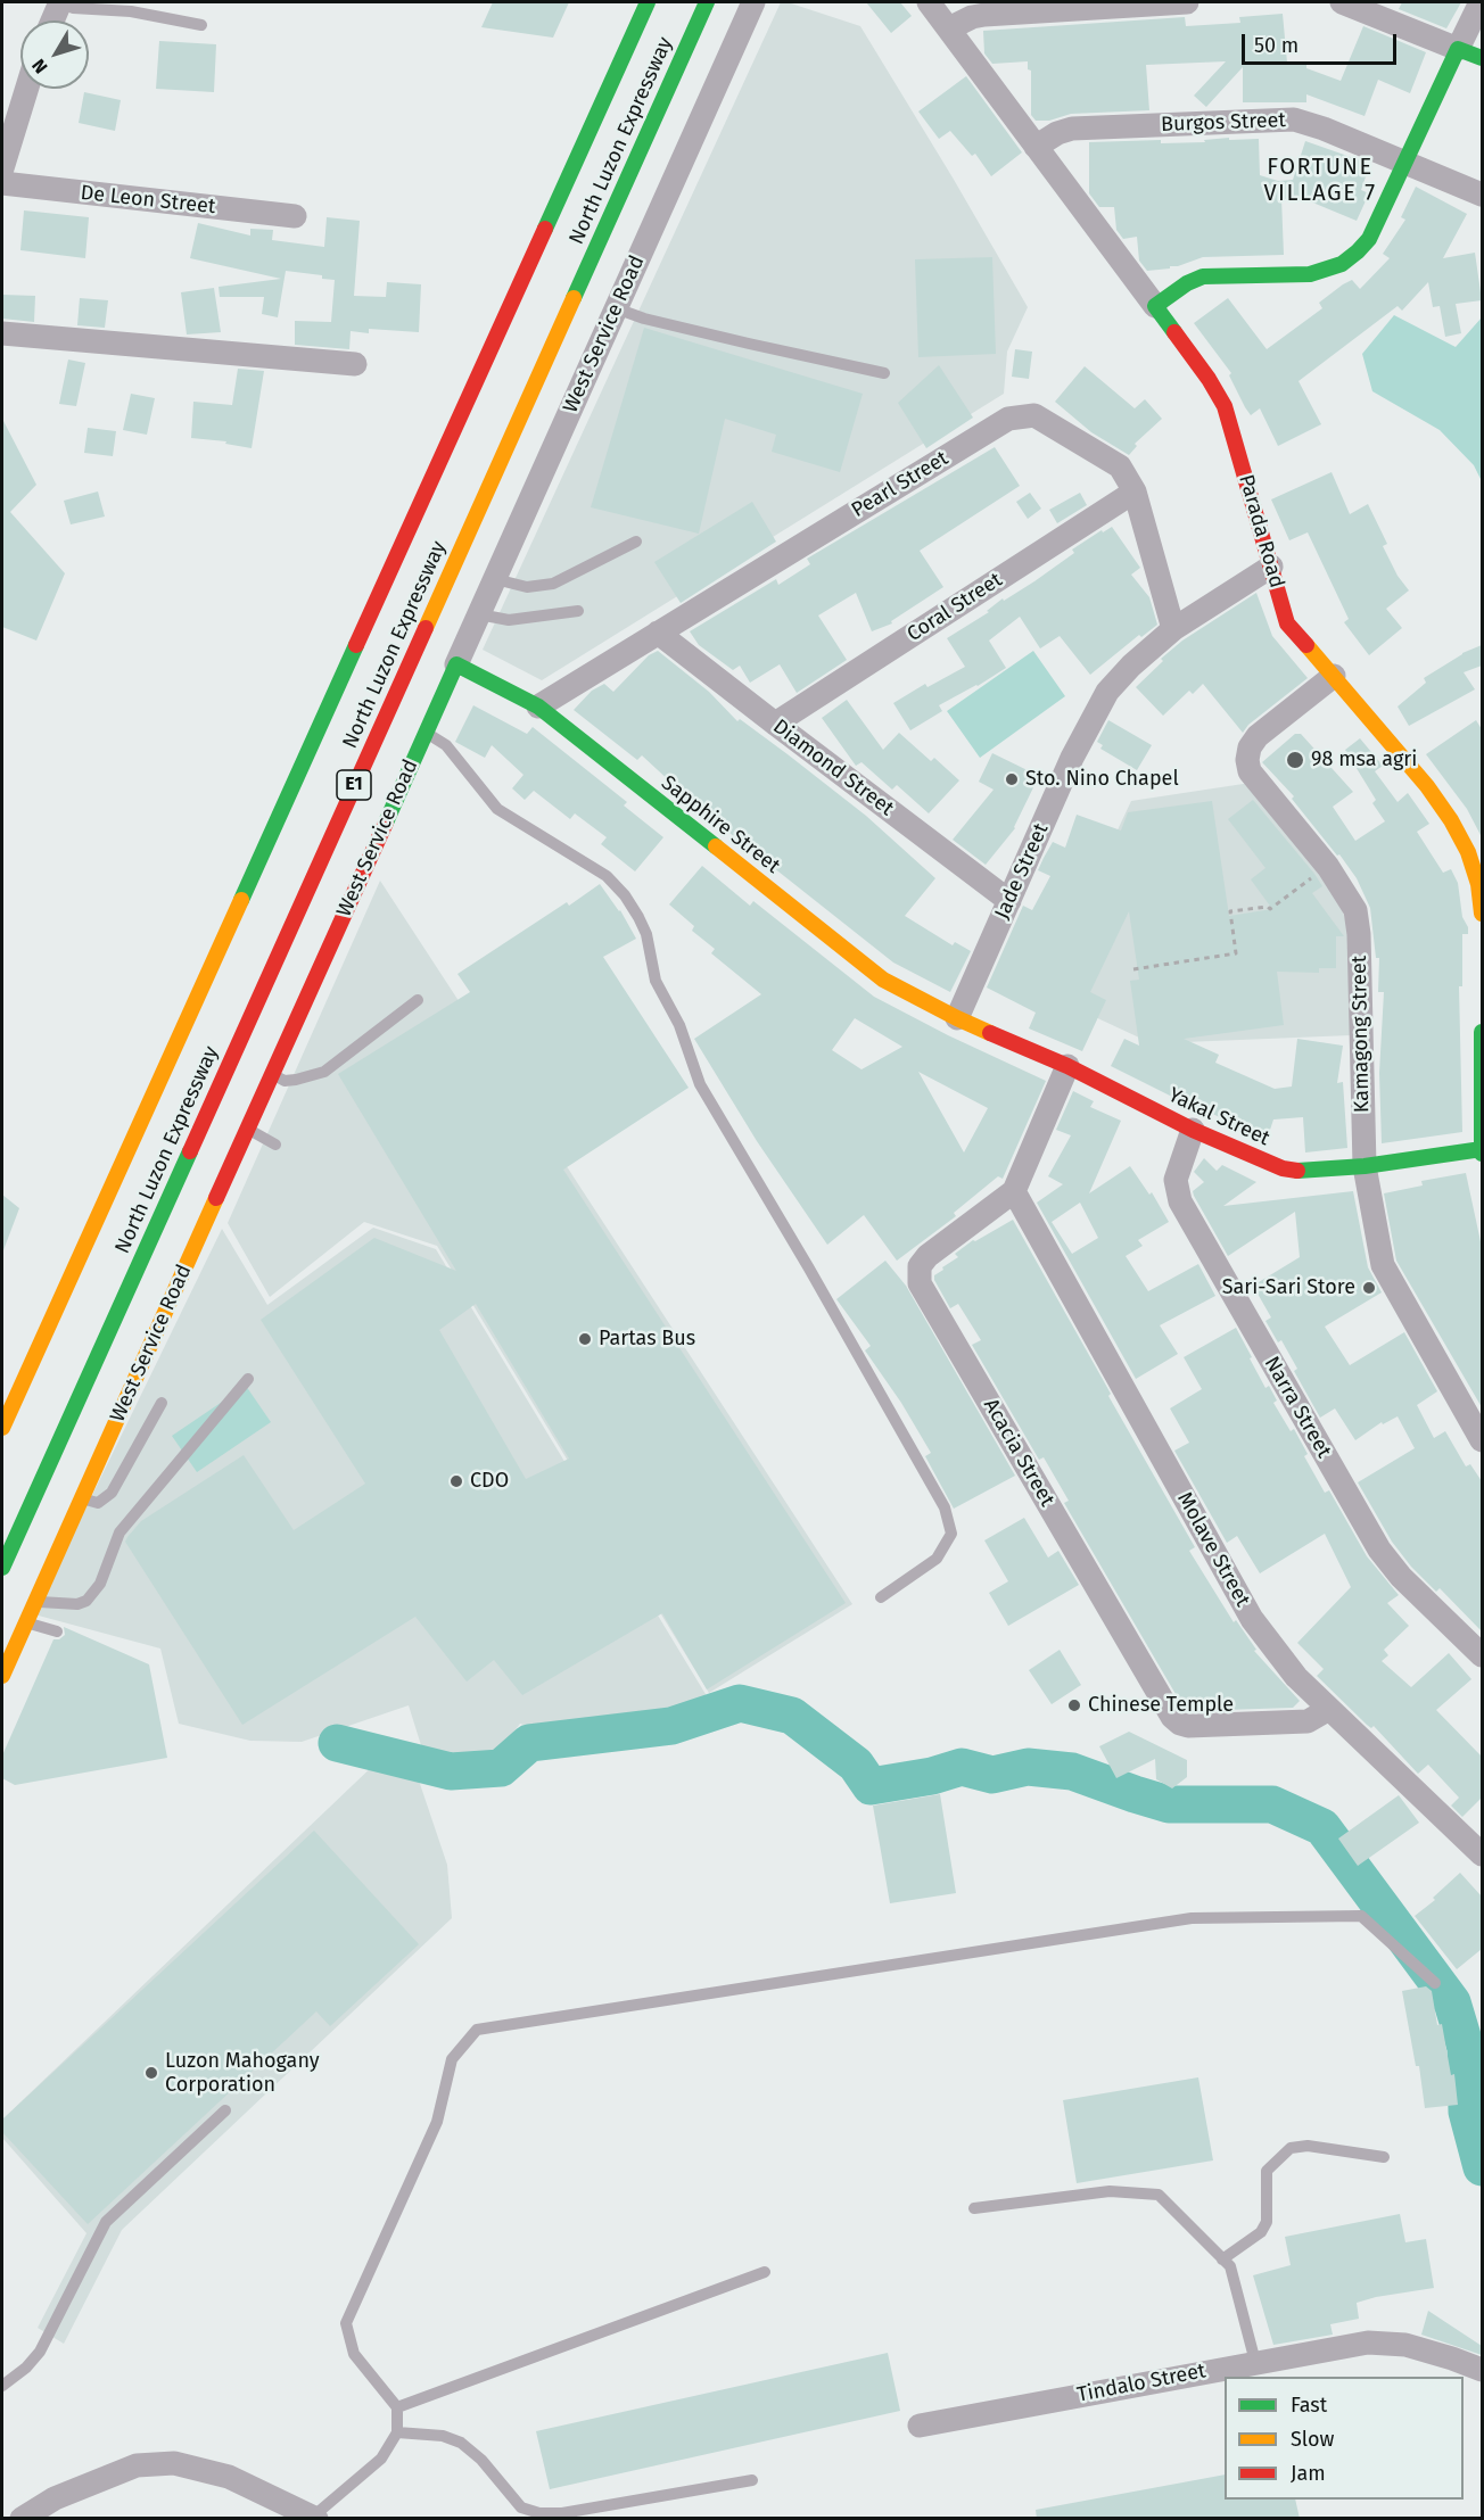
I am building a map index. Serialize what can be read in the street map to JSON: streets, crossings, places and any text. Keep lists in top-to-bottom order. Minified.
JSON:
{"streets":{"main road":["North Luzon Expressway","West Service Road","Parada Road","E1","Sapphire Street","Yakal Street"],"street":["Burgos Street","De Leon Street","Pearl Street","Coral Street","Diamond Street","Jade Street","Kamagong Street","Narra Street","Acacia Street","Molave Street","Tindalo Street"]},"crossings":[["Burgos Street","Parada Road"],["West Service Road","Sapphire Street"],["Pearl Street","Coral Street"],["Pearl Street","Diamond Street"],["Pearl Street","Sapphire Street"],["Pearl Street","Jade Street"],["Parada Road","Jade Street"],["Parada Road","Kamagong Street"],["Coral Street","Diamond Street"],["Diamond Street","Jade Street"],["Sapphire Street","Jade Street"],["Sapphire Street","Yakal Street"],["Jade Street","Yakal Street"],["Kamagong Street","Yakal Street"],["Yakal Street","Narra Street"],["Yakal Street","Acacia Street"],["Acacia Street","Molave Street"]],"districts":["FORTUNE VILLAGE 7"],"places":["98 msa agri","Sto. Nino Chapel","Sari-Sari Store","Partas Bus","CDO","Chinese Temple","Luzon Mahogany Corporation"],"legend":["Fast","Slow","Jam"],"scale_bar":"50 m","north":"bottom left"}
